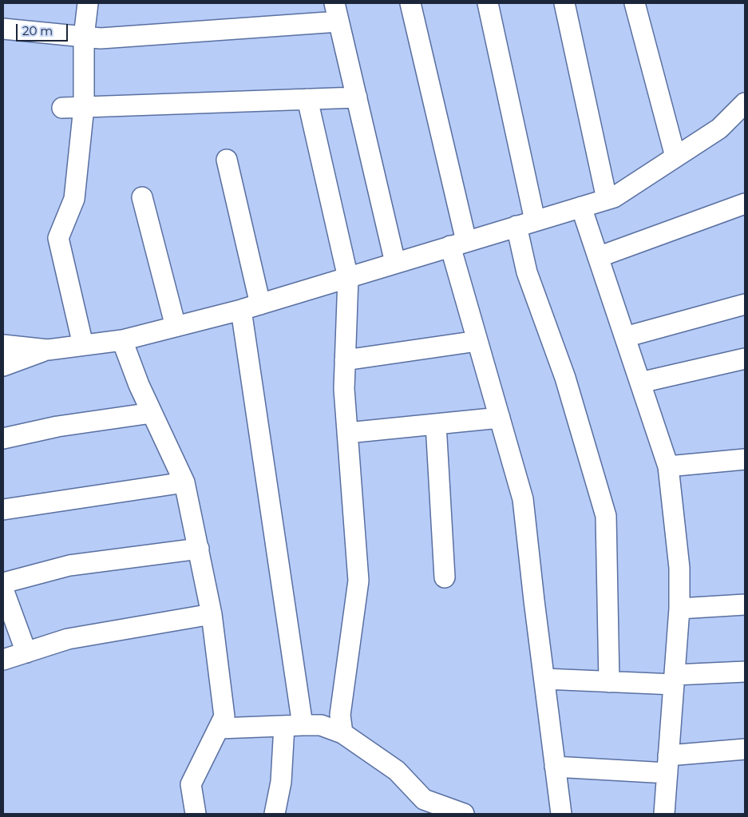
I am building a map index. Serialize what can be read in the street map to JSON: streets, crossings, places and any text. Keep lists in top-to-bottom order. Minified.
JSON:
{"scale_bar":"20 m"}
